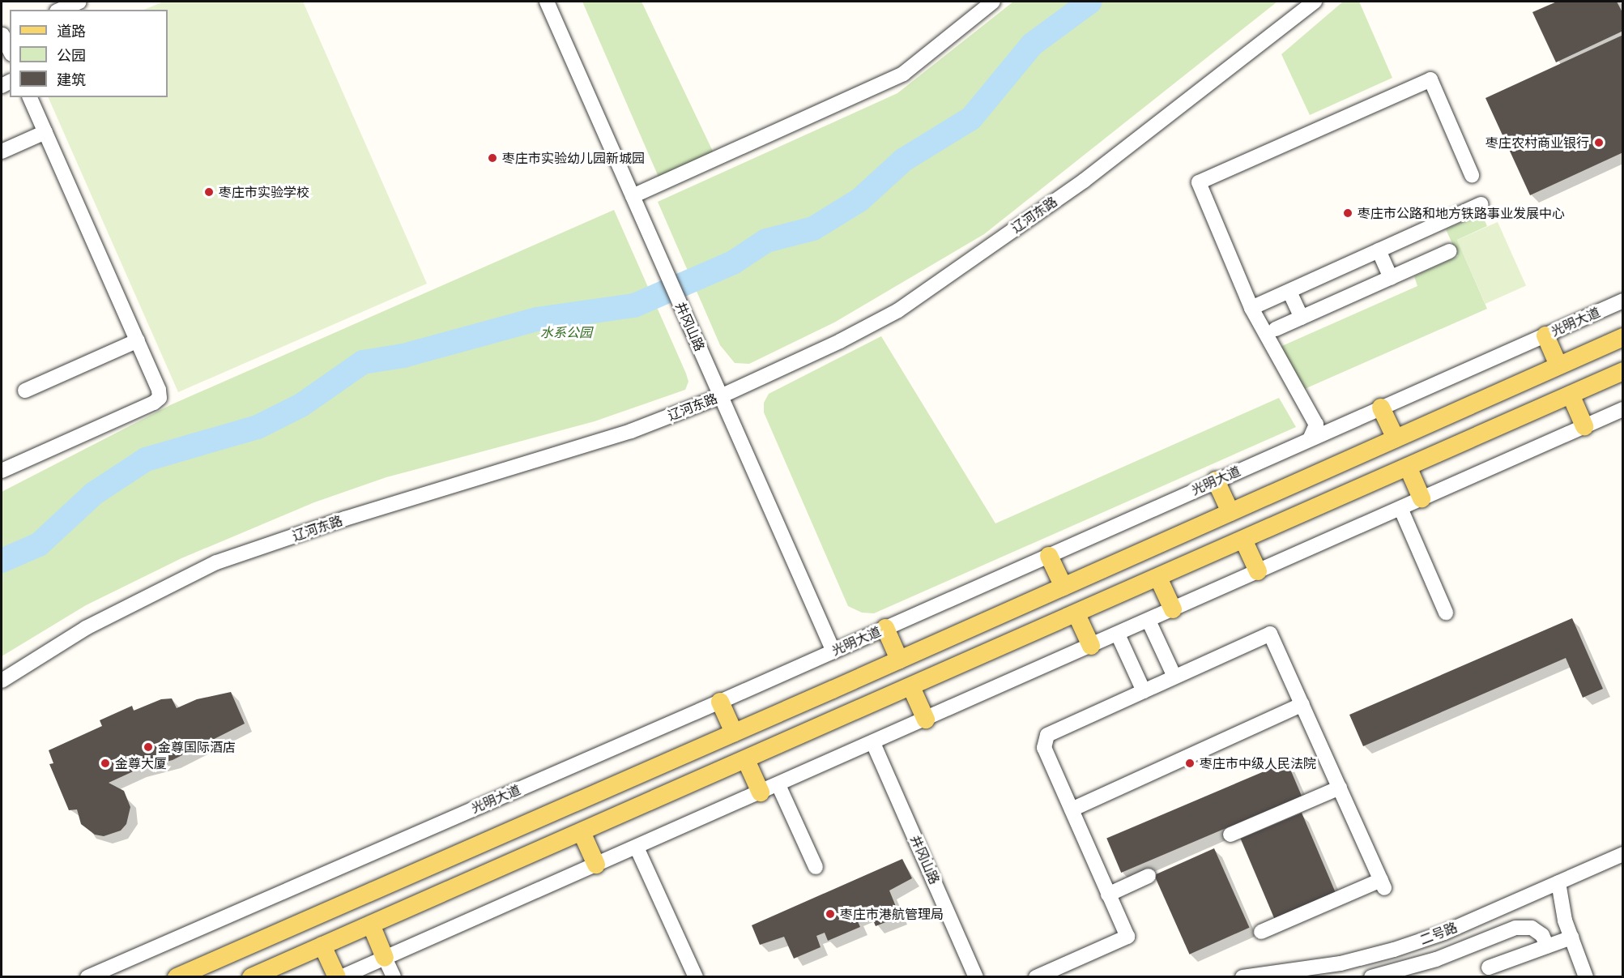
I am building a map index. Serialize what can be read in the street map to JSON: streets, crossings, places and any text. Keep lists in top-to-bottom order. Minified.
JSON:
{"streets":{"street":["辽河东路","光明大道","井冈山路","二号路"]},"crossings":[["辽河东路","井冈山路"],["光明大道","井冈山路"]],"parks":["水系公园"],"places":["枣庄农村商业银行","枣庄市实验幼儿园新城园","枣庄市实验学校","枣庄市公路和地方铁路事业发展中心","金尊国际酒店","金尊大厦","枣庄市中级人民法院","枣庄市港航管理局"],"legend":["道路","公园","建筑"]}
